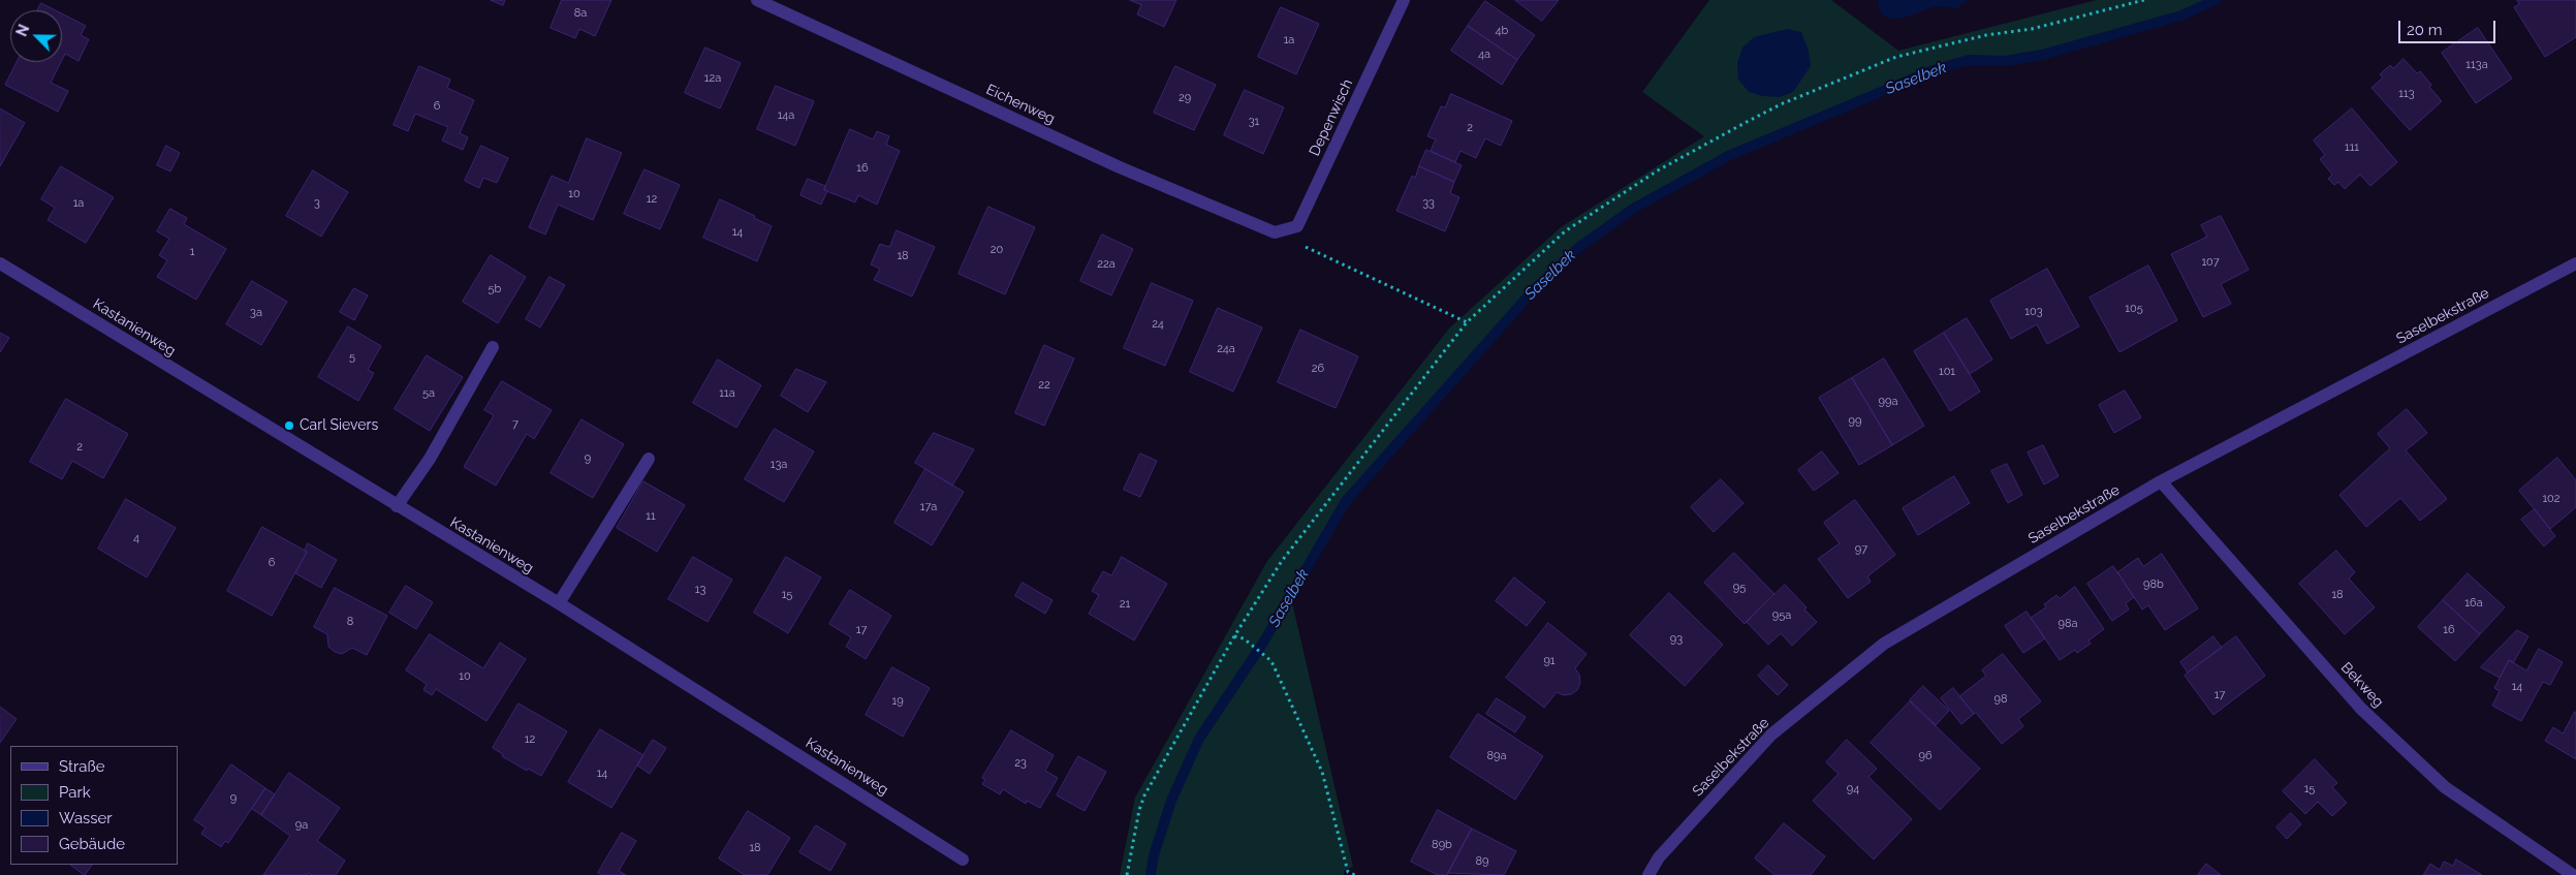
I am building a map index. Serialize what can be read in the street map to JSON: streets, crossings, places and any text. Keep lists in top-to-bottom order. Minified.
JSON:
{"streets":{"street":["Eichenweg","Depenwisch","Saselbekstraße","Kastanienweg","Bekweg"]},"crossings":[["Eichenweg","Depenwisch"],["Saselbekstraße","Bekweg"]],"water":["Saselbek"],"places":["Carl Sievers"],"house_numbers":["8a","4b","1a","4a","113a","12a","113","29","6","14a","31","2","111","16","10","12","1a","3","33","14","20","1","18","107","22a","5b","105","103","3a","24","24a","5","26","101","22","5a","11a","99a","99","7","2","9","13a","102","17a","11","4","97","6","98b","95","13","15","18","16a","21","95a","8","98a","17","16","93","91","10","14","17","98","19","12","89a","96","23","14","94","15","9","9a","89b","18","89"],"legend":["Straße","Park","Wasser","Gebäude"],"scale_bar":"20 m","north":"top left"}
